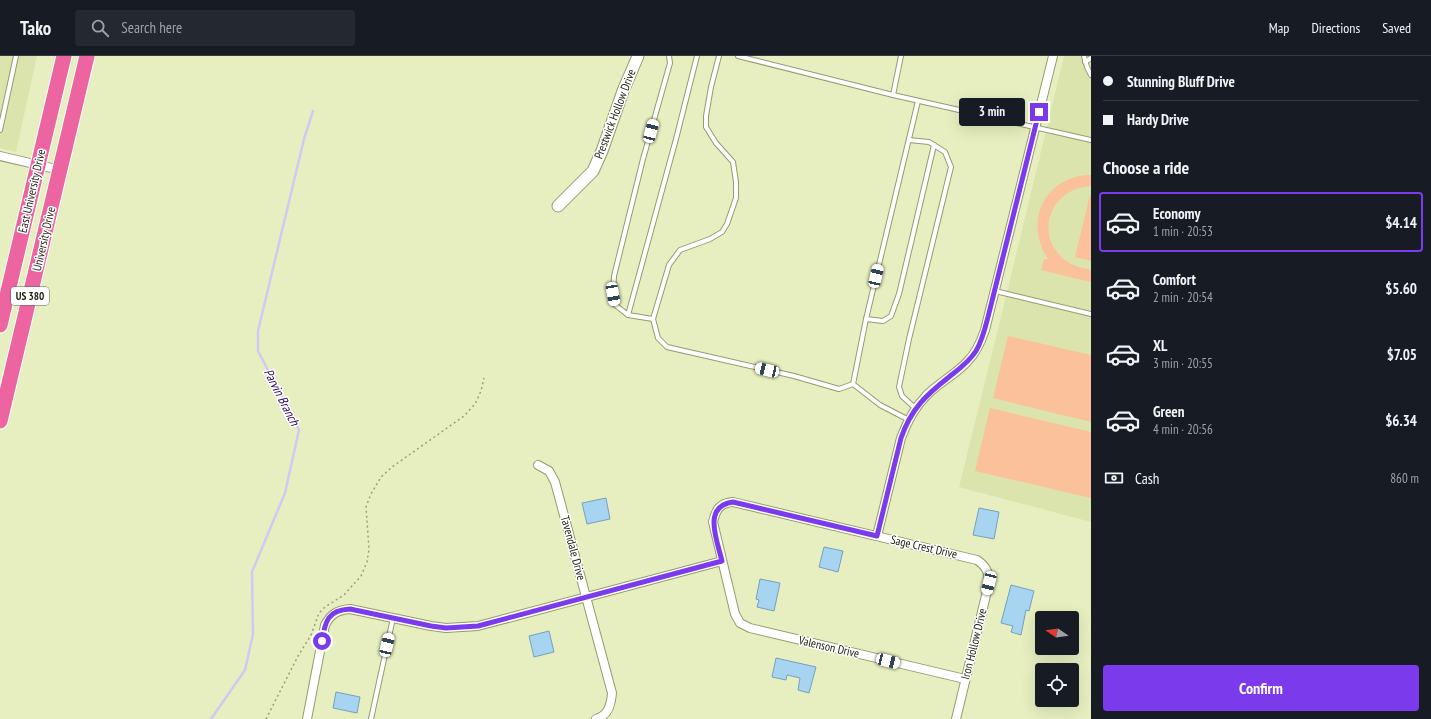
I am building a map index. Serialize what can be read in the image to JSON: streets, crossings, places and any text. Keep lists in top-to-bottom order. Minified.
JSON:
{"streets":{"highway":["East University Drive","University Drive","US 380"],"street":["Prestwick Hollow Drive","Sage Crest Drive","Tavendale Drive","Iron Hollow Drive","Valenson Drive"]},"crossings":[["Sage Crest Drive","Iron Hollow Drive"],["Sage Crest Drive","Valenson Drive"],["Iron Hollow Drive","Valenson Drive"]],"water":["Parvin Branch"],"north":"left","page":{"header":"Tako","search":"Search here","nav":["Map","Directions","Saved"],"banner":["Stunning Bluff Drive","Hardy Drive"],"bubble":"3 min","heading":"Choose a ride","list":[{"name":"Economy","note":"1 min · 20:53","value":"$4.14"},{"name":"Comfort","note":"2 min · 20:54","value":"$5.60"},{"name":"XL","note":"3 min · 20:55","value":"$7.05"},{"name":"Green","note":"4 min · 20:56","value":"$6.34"}],"pay":["Cash","860 m"],"buttons":"Confirm"}}
